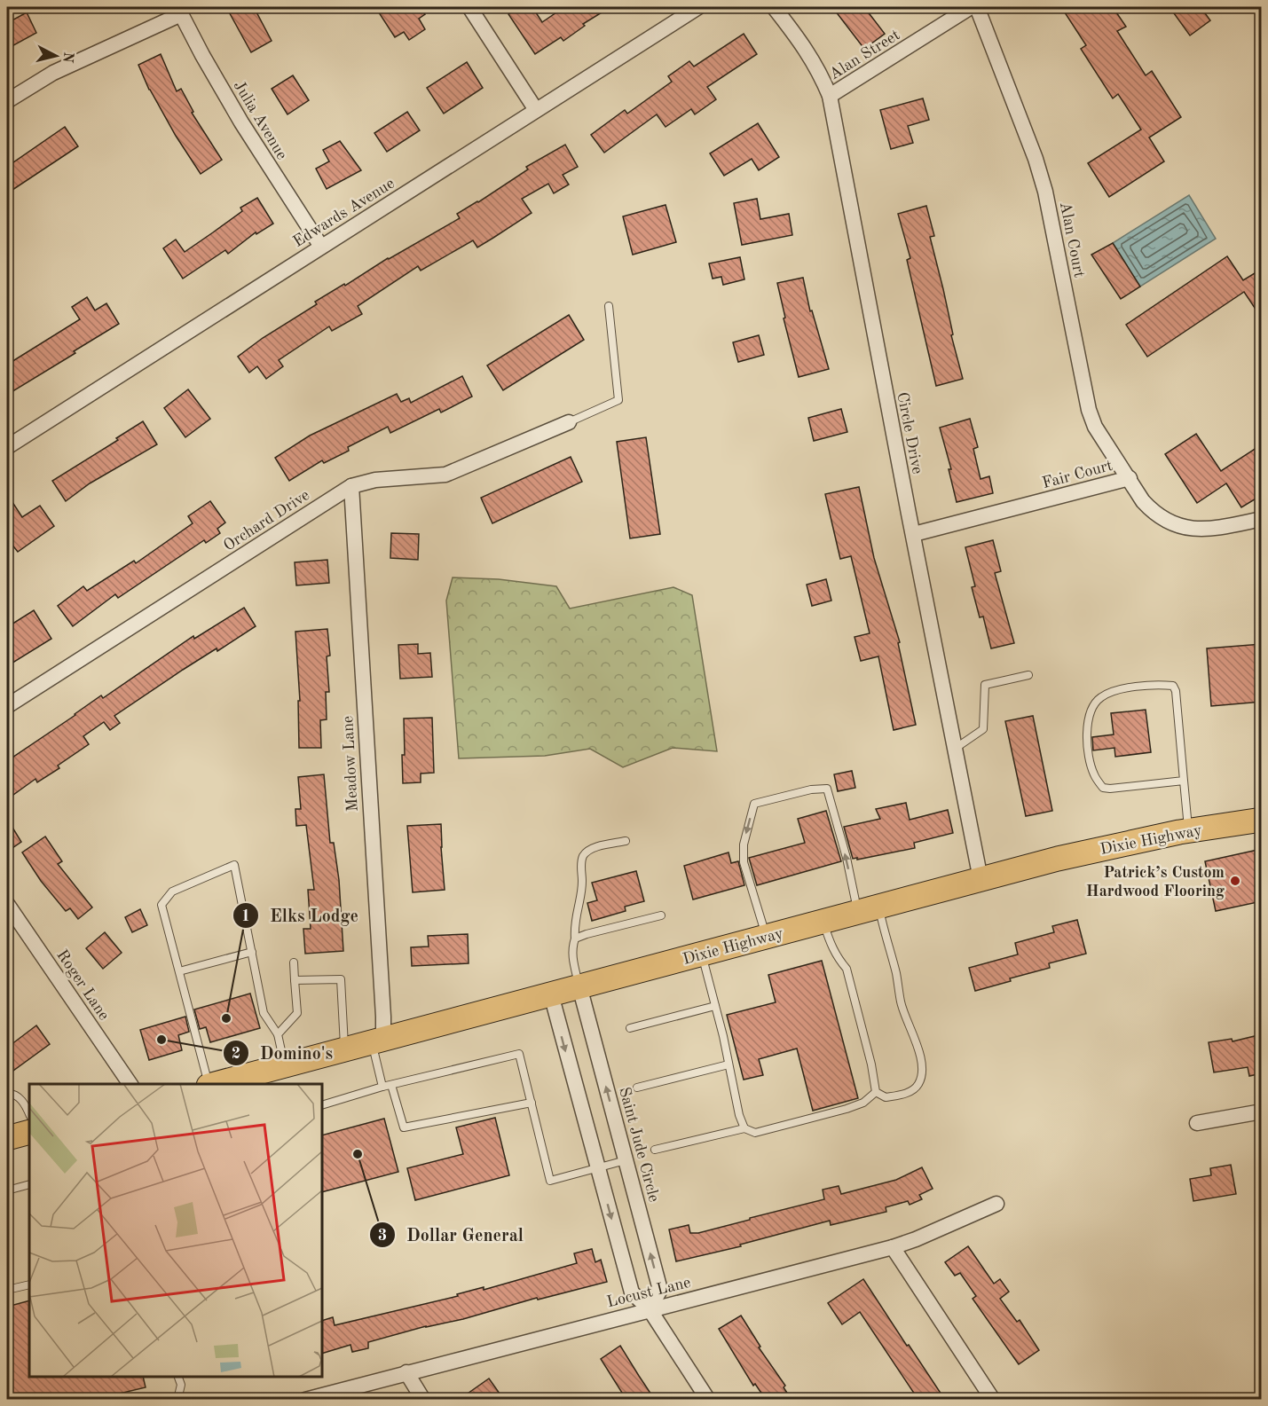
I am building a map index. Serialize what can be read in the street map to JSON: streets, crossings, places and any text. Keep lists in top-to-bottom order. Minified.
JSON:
{"streets":{"main road":["Dixie Highway"],"street":["Alan Street","Julia Avenue","Edwards Avenue","Alan Court","Circle Drive","Fair Court","Orchard Drive","Meadow Lane","Roger Lane","Saint Jude Circle","Locust Lane"]},"crossings":[["Alan Street","Circle Drive"],["Julia Avenue","Edwards Avenue"],["Alan Court","Fair Court"],["Circle Drive","Fair Court"],["Circle Drive","Dixie Highway"],["Orchard Drive","Meadow Lane"],["Meadow Lane","Dixie Highway"],["Dixie Highway","Saint Jude Circle"],["Saint Jude Circle","Locust Lane"]],"places":["Patrick’s Custom Hardwood Flooring","Elks Lodge","Domino's","Dollar General"],"north":"right"}
